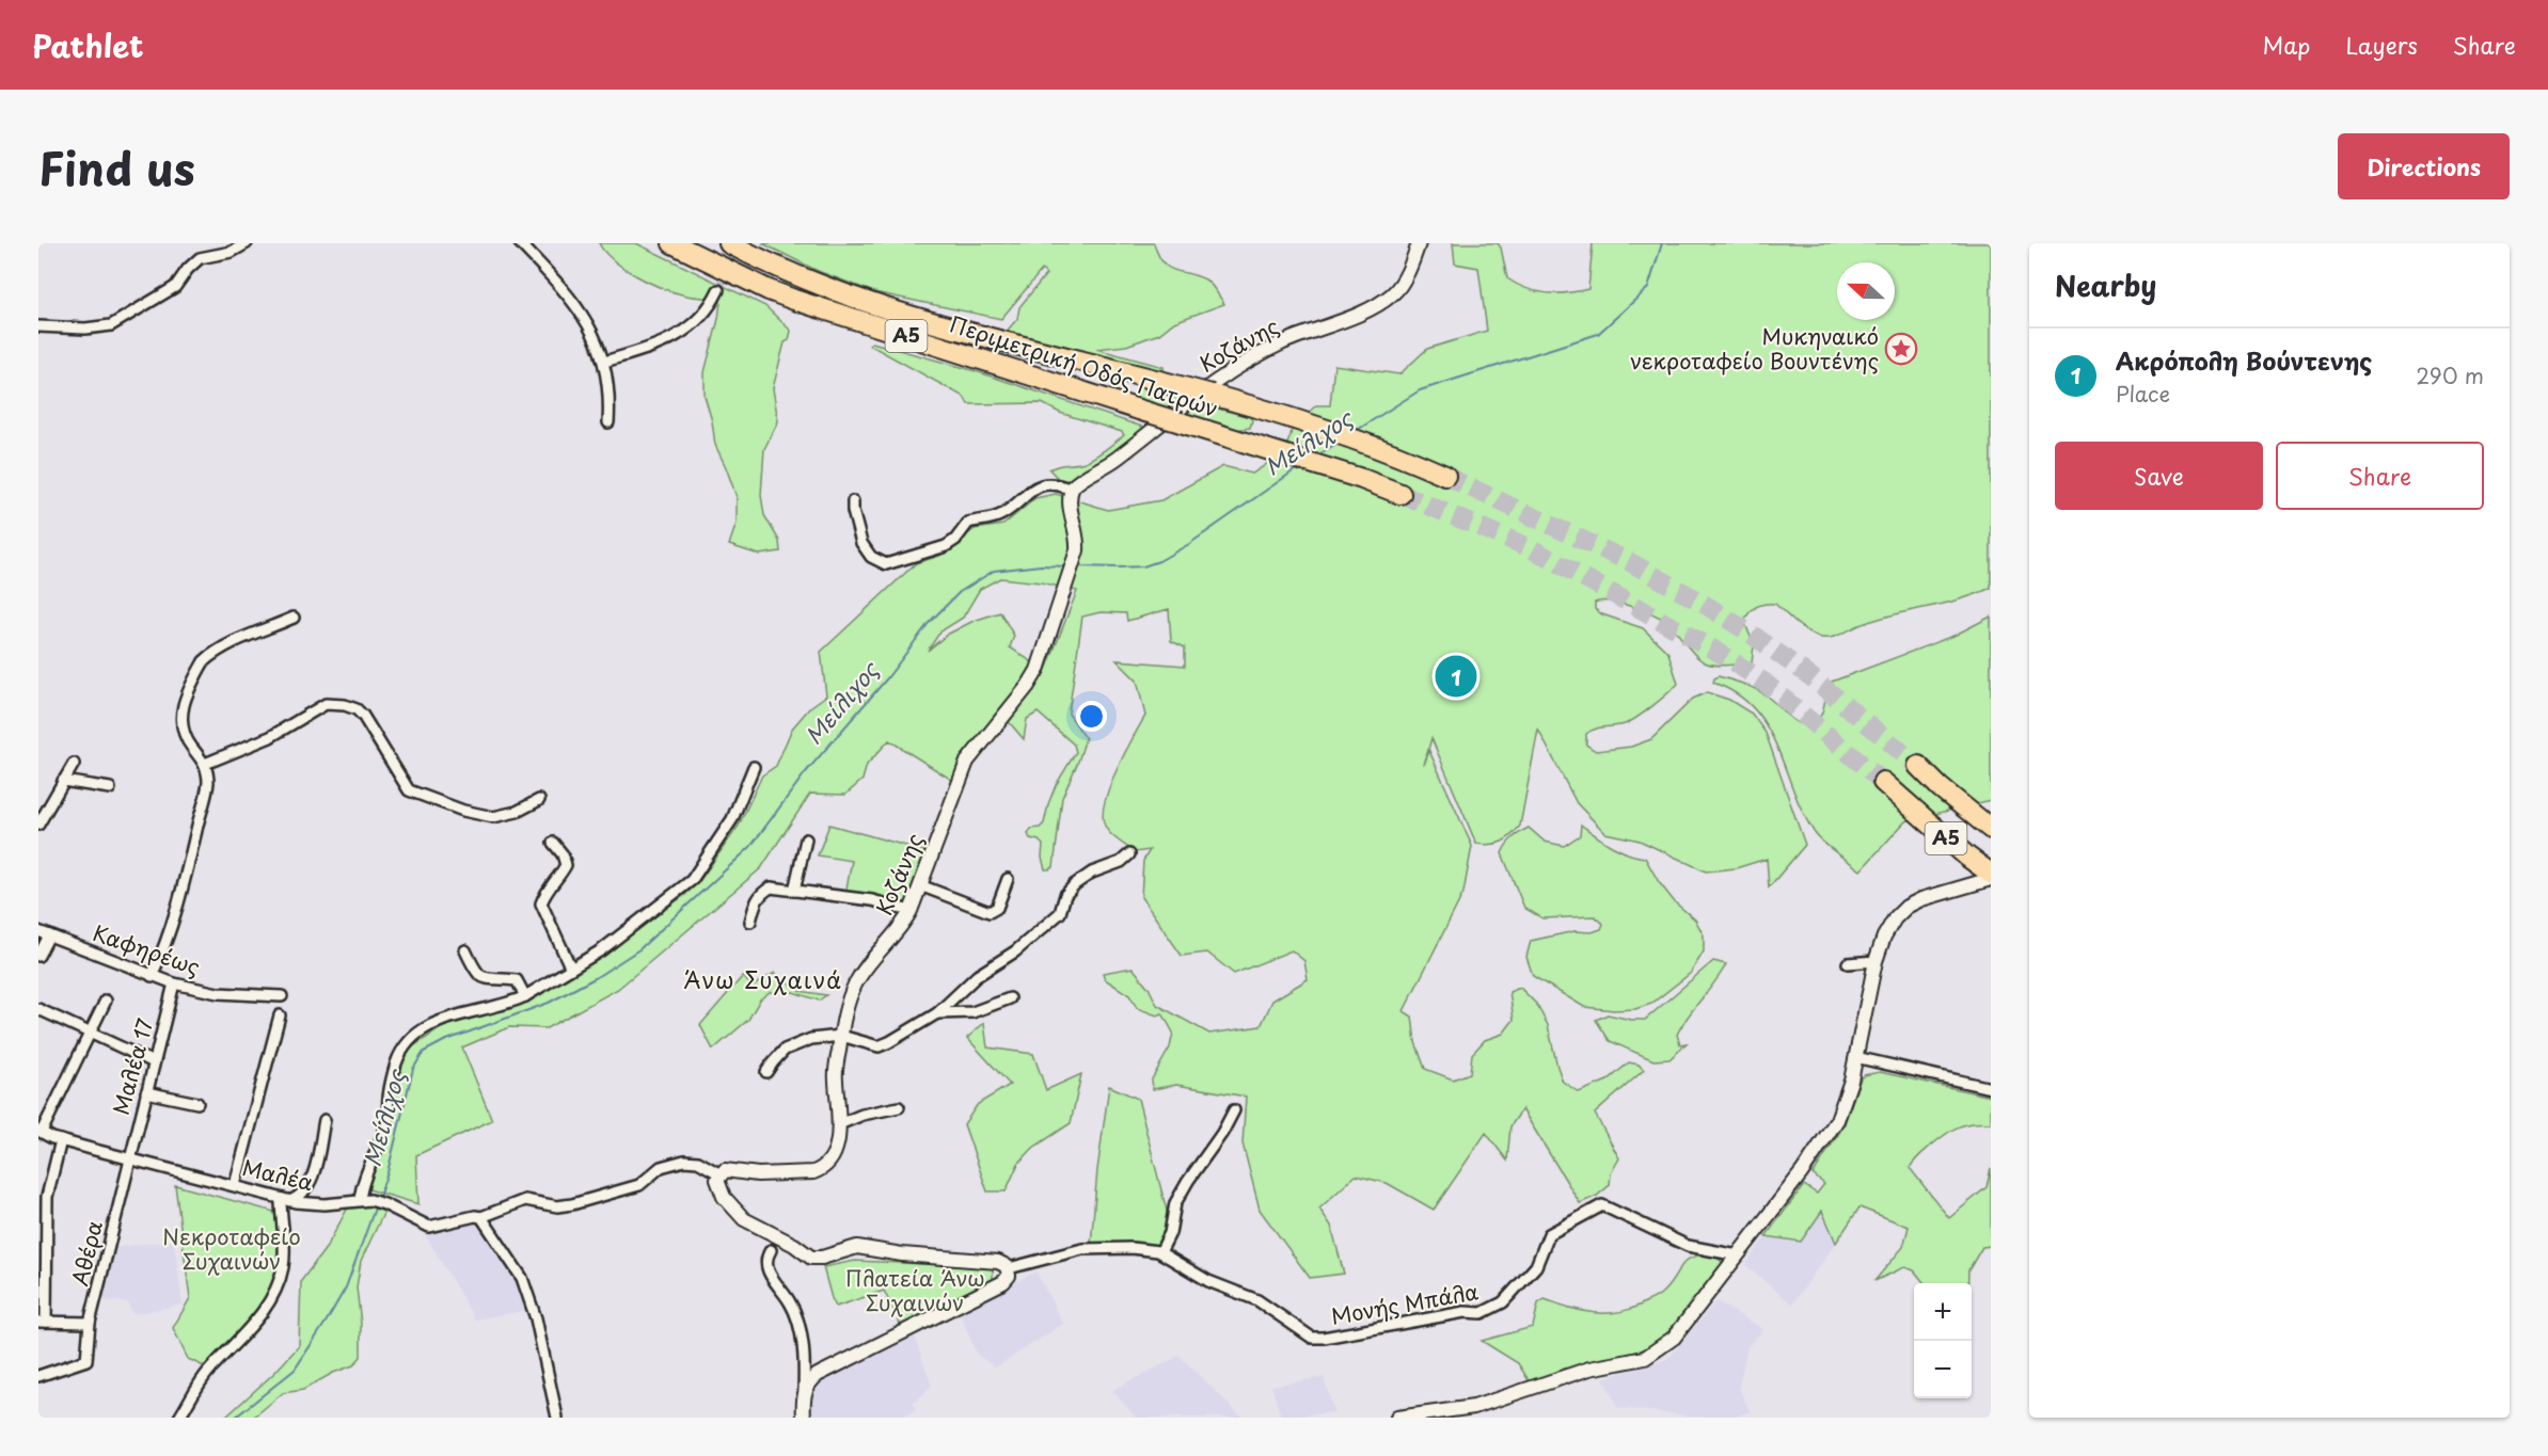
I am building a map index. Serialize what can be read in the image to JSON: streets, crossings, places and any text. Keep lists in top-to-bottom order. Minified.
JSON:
{"streets":{"highway":["Α5","Περιμετρική Οδός Πατρών"],"street":["Κοζάνης","Καφηρέως","Μαλέα 17","Μαλέα","Αθέρα","Μονής Μπάλα"]},"crossings":[["Κοζάνης","Μαλέα"],["Καφηρέως","Μαλέα 17"],["Μαλέα 17","Μαλέα"],["Μαλέα 17","Αθέρα"],["Μαλέα","Αθέρα"]],"districts":["Άνω Συχαινά"],"water":["Μείλιχος"],"parks":["Νεκροταφείο Συχαινών","Πλατεία Άνω Συχαινών"],"places":{"place":["Μυκηναικό νεκροταφείο Βουντένης"]},"north":"left","page":{"header":"Pathlet","nav":["Map","Layers","Share"],"title":"Find us","buttons":["Directions",["Save","Share"]],"heading":"Nearby","list":[{"mark":"1","name":"Ακρόπολη Βούντενης","note":"Place","value":"290 m"}],"pins":"1","map_buttons":["+","−"]}}
